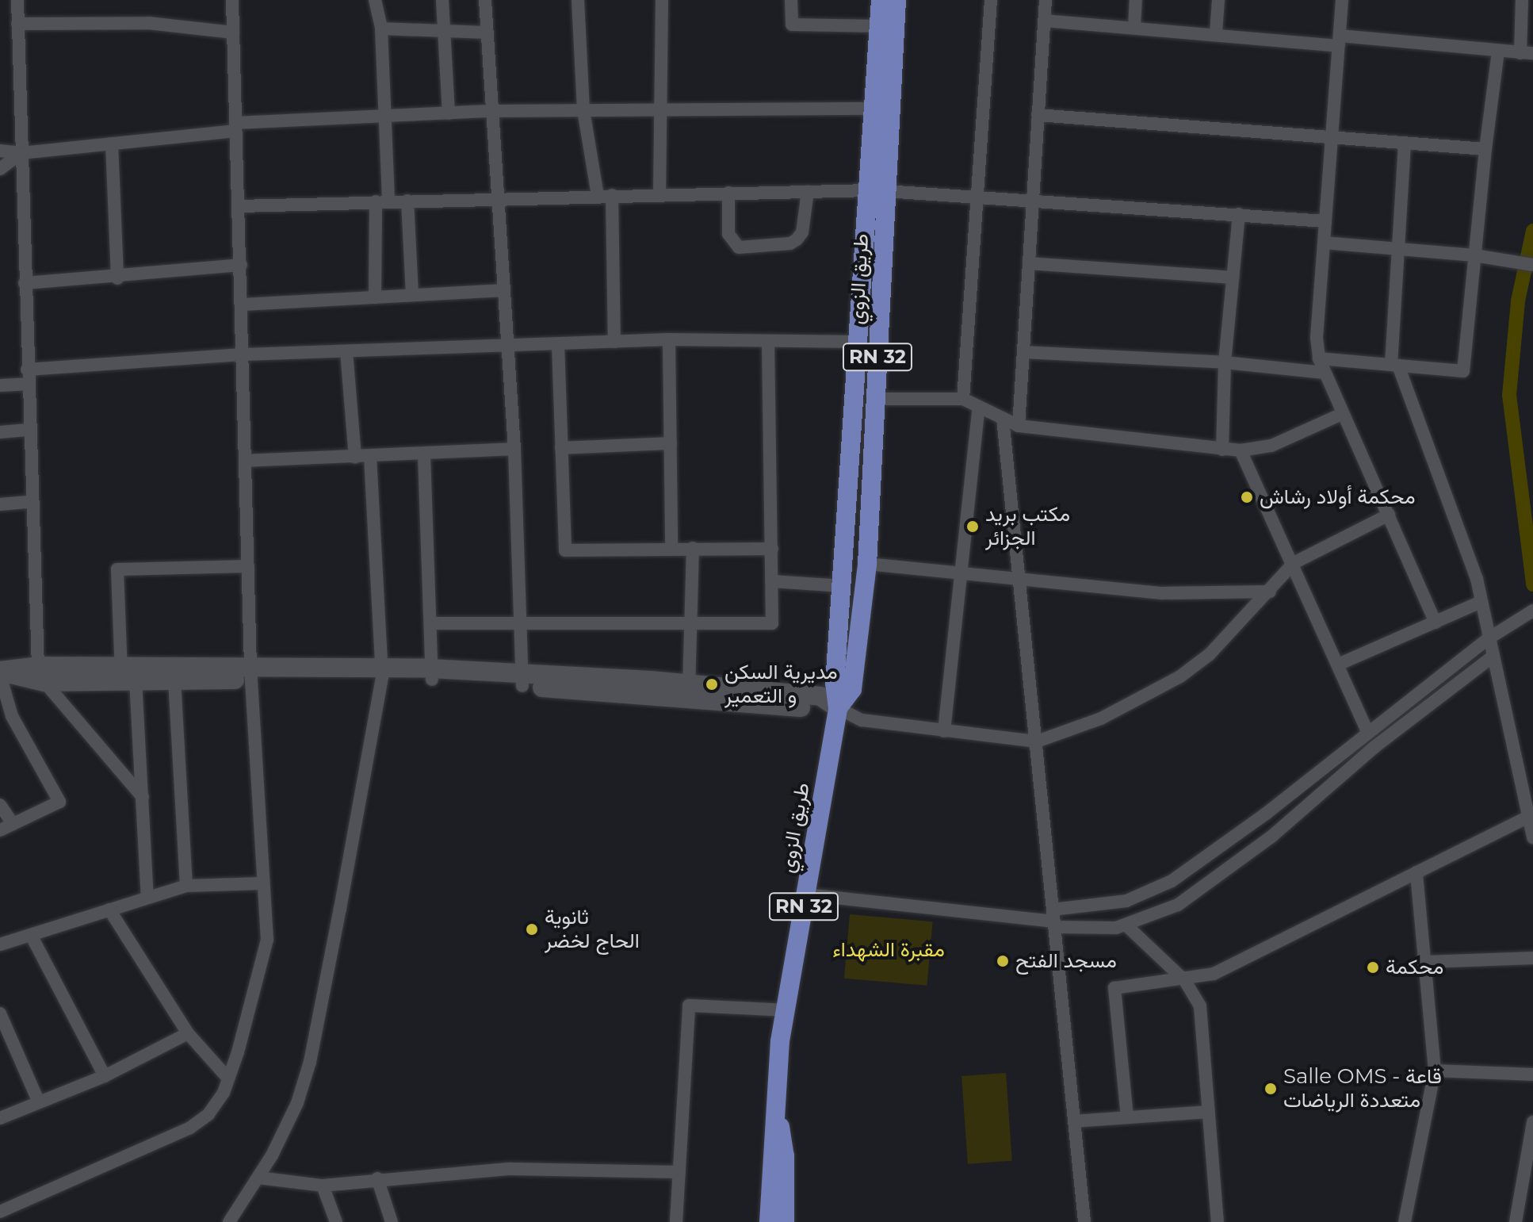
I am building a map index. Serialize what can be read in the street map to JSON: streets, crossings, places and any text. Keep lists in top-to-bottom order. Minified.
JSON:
{"streets":{"main road":["طريق الزوي","RN 32"]},"parks":["مقبرة الشهداء"],"places":["محكمة أولاد رشاش","مكتب بريد الجزائر","مديرية السكن و التعمير","ثانوية الحاج لخضر","مسجد الفتح","محكمة","Salle OMS - قاعة متعددة الرياضات"]}
